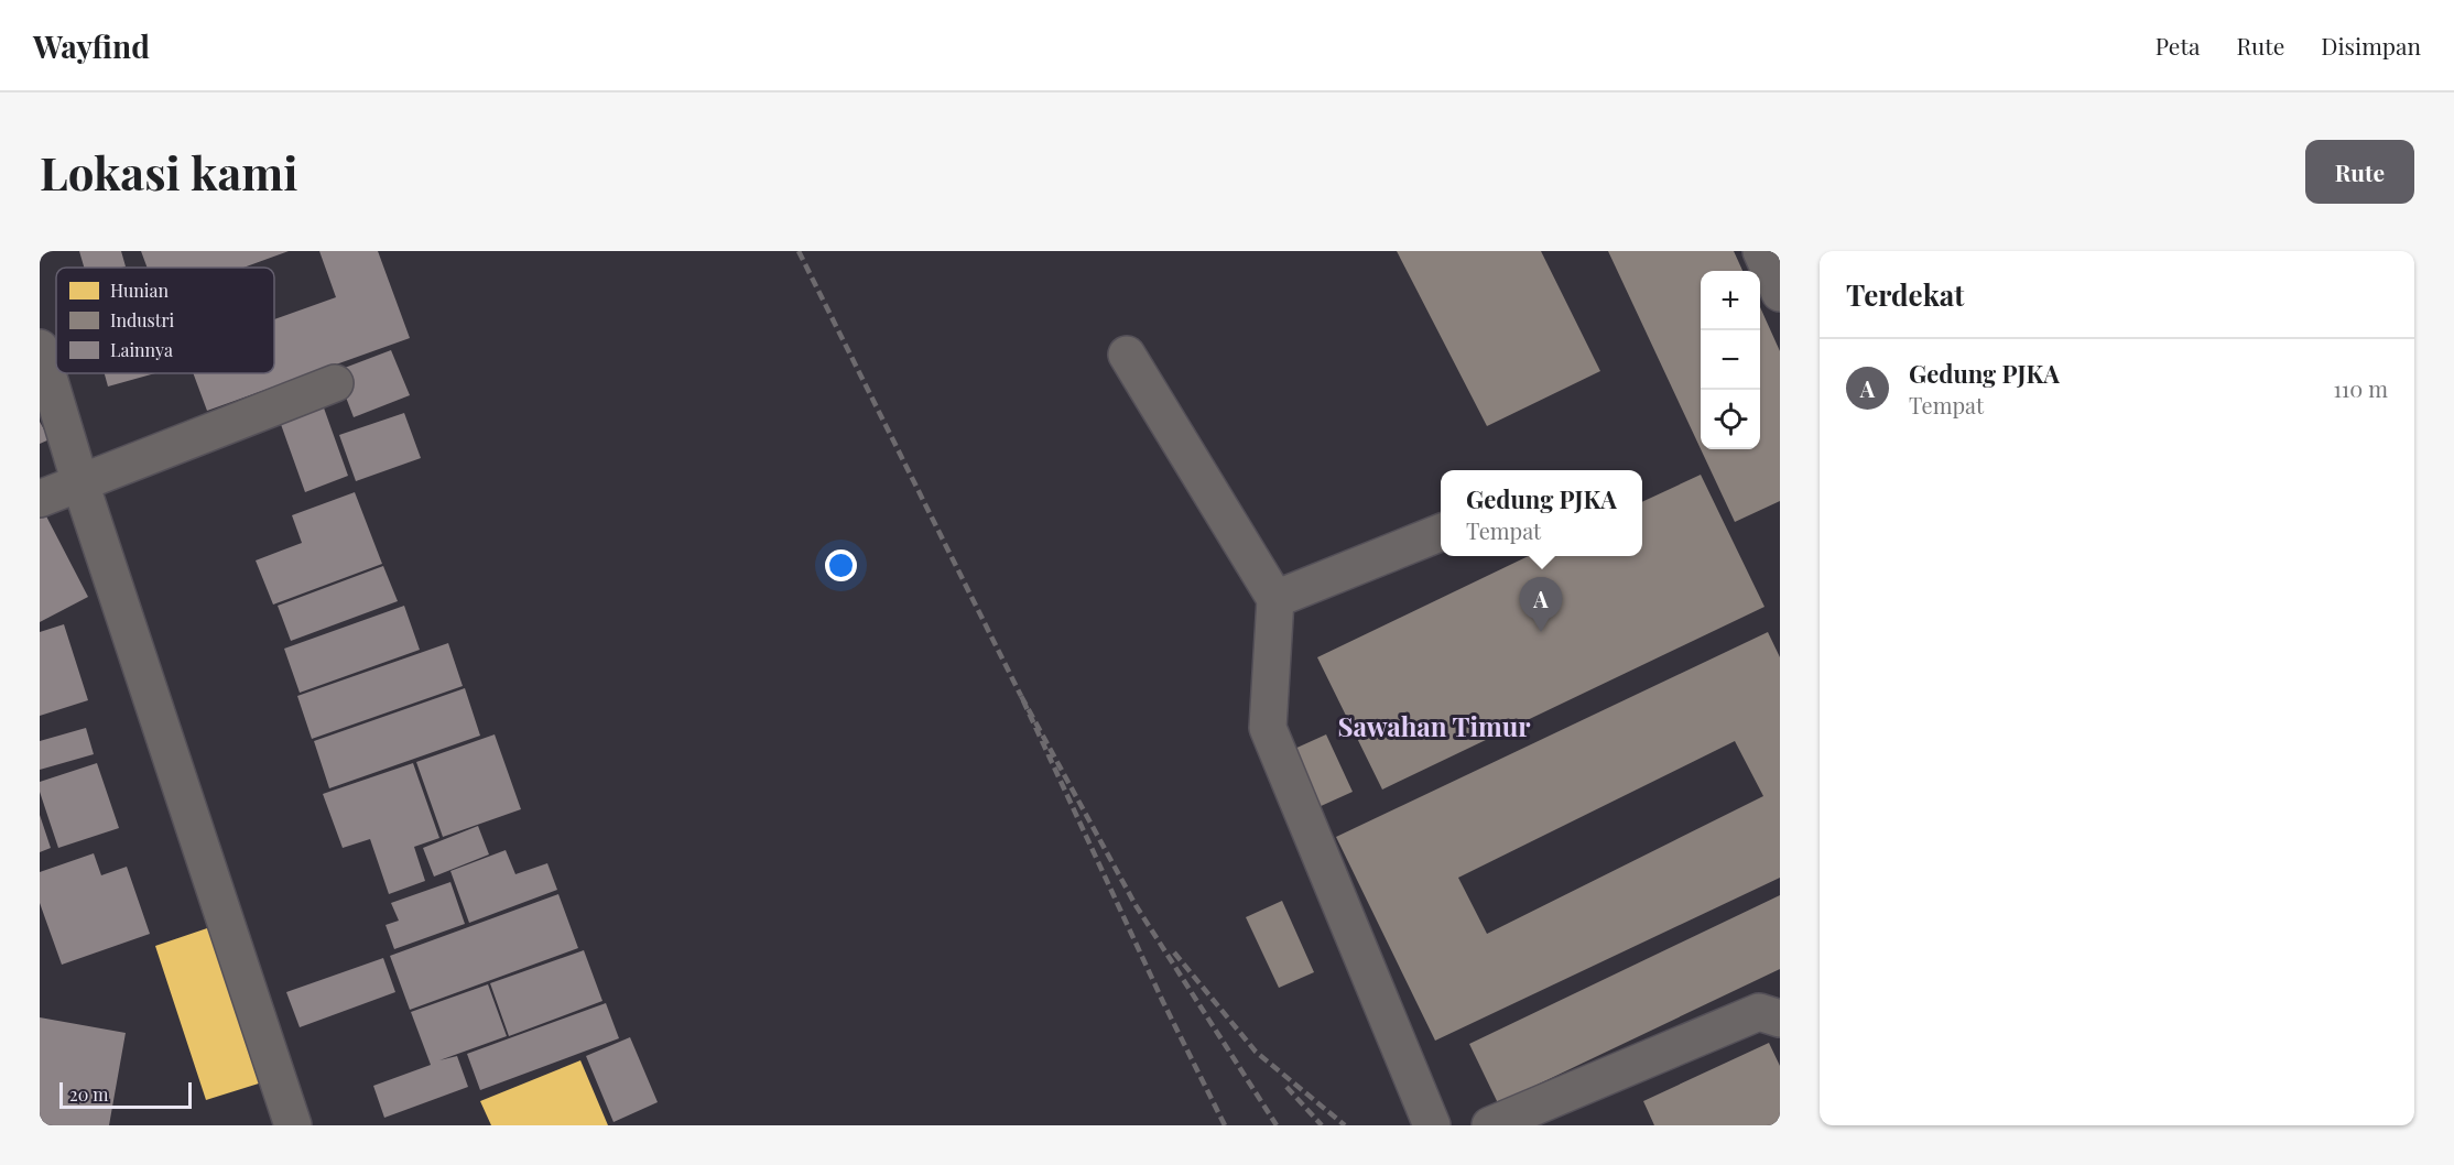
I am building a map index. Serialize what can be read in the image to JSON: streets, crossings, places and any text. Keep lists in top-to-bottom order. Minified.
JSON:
{"districts":["Sawahan Timur"],"legend":["Hunian","Industri","Lainnya"],"scale_bar":"20 m","page":{"header":"Wayfind","nav":["Peta","Rute","Disimpan"],"buttons":"Rute","title":"Lokasi kami","heading":"Terdekat","map_buttons":["+","−"],"list":[{"mark":"A","name":"Gedung PJKA","note":"Tempat","value":"110 m"}],"popup":["Gedung PJKA","Tempat"],"pins":"A","scale":"20 m"}}
